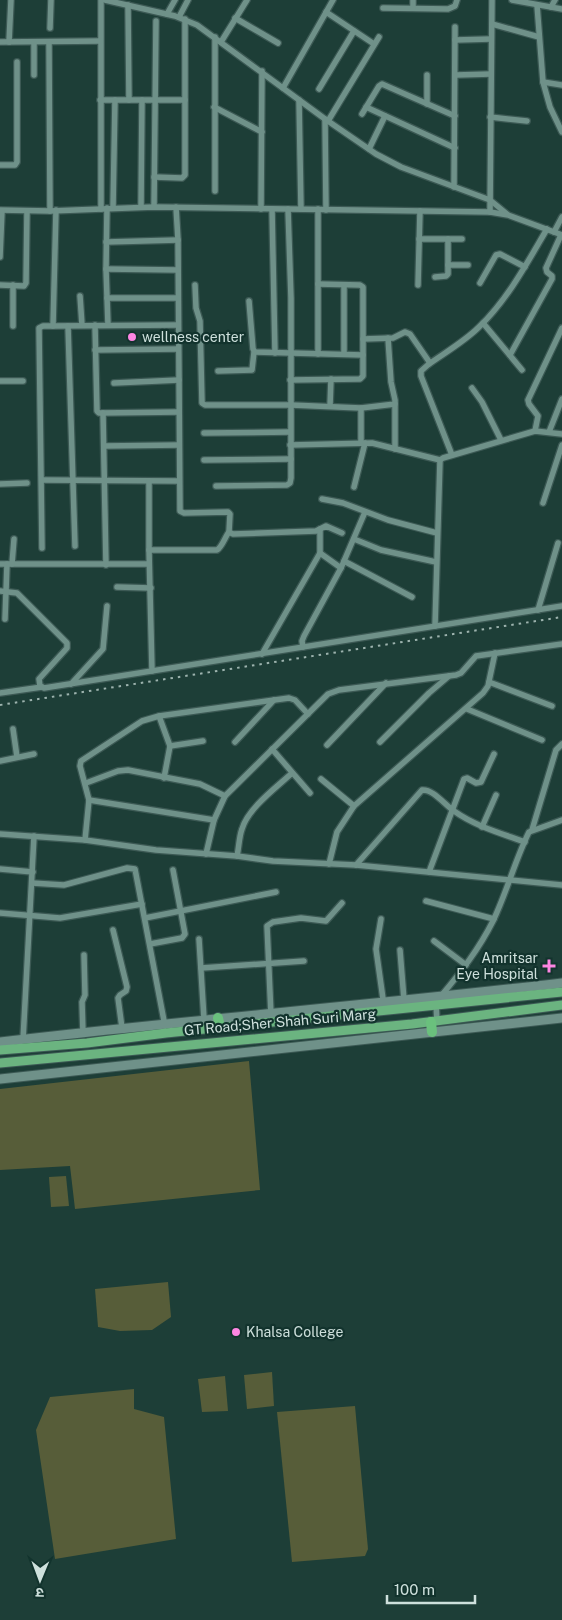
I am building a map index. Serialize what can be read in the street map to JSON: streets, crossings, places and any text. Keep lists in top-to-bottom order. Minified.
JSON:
{"streets":{"main road":["GT Road;Sher Shah Suri Marg"]},"places":{"other":["wellness center","Khalsa College"],"health":["Amritsar Eye Hospital"]},"scale_bar":"100 m","north":"bottom"}
